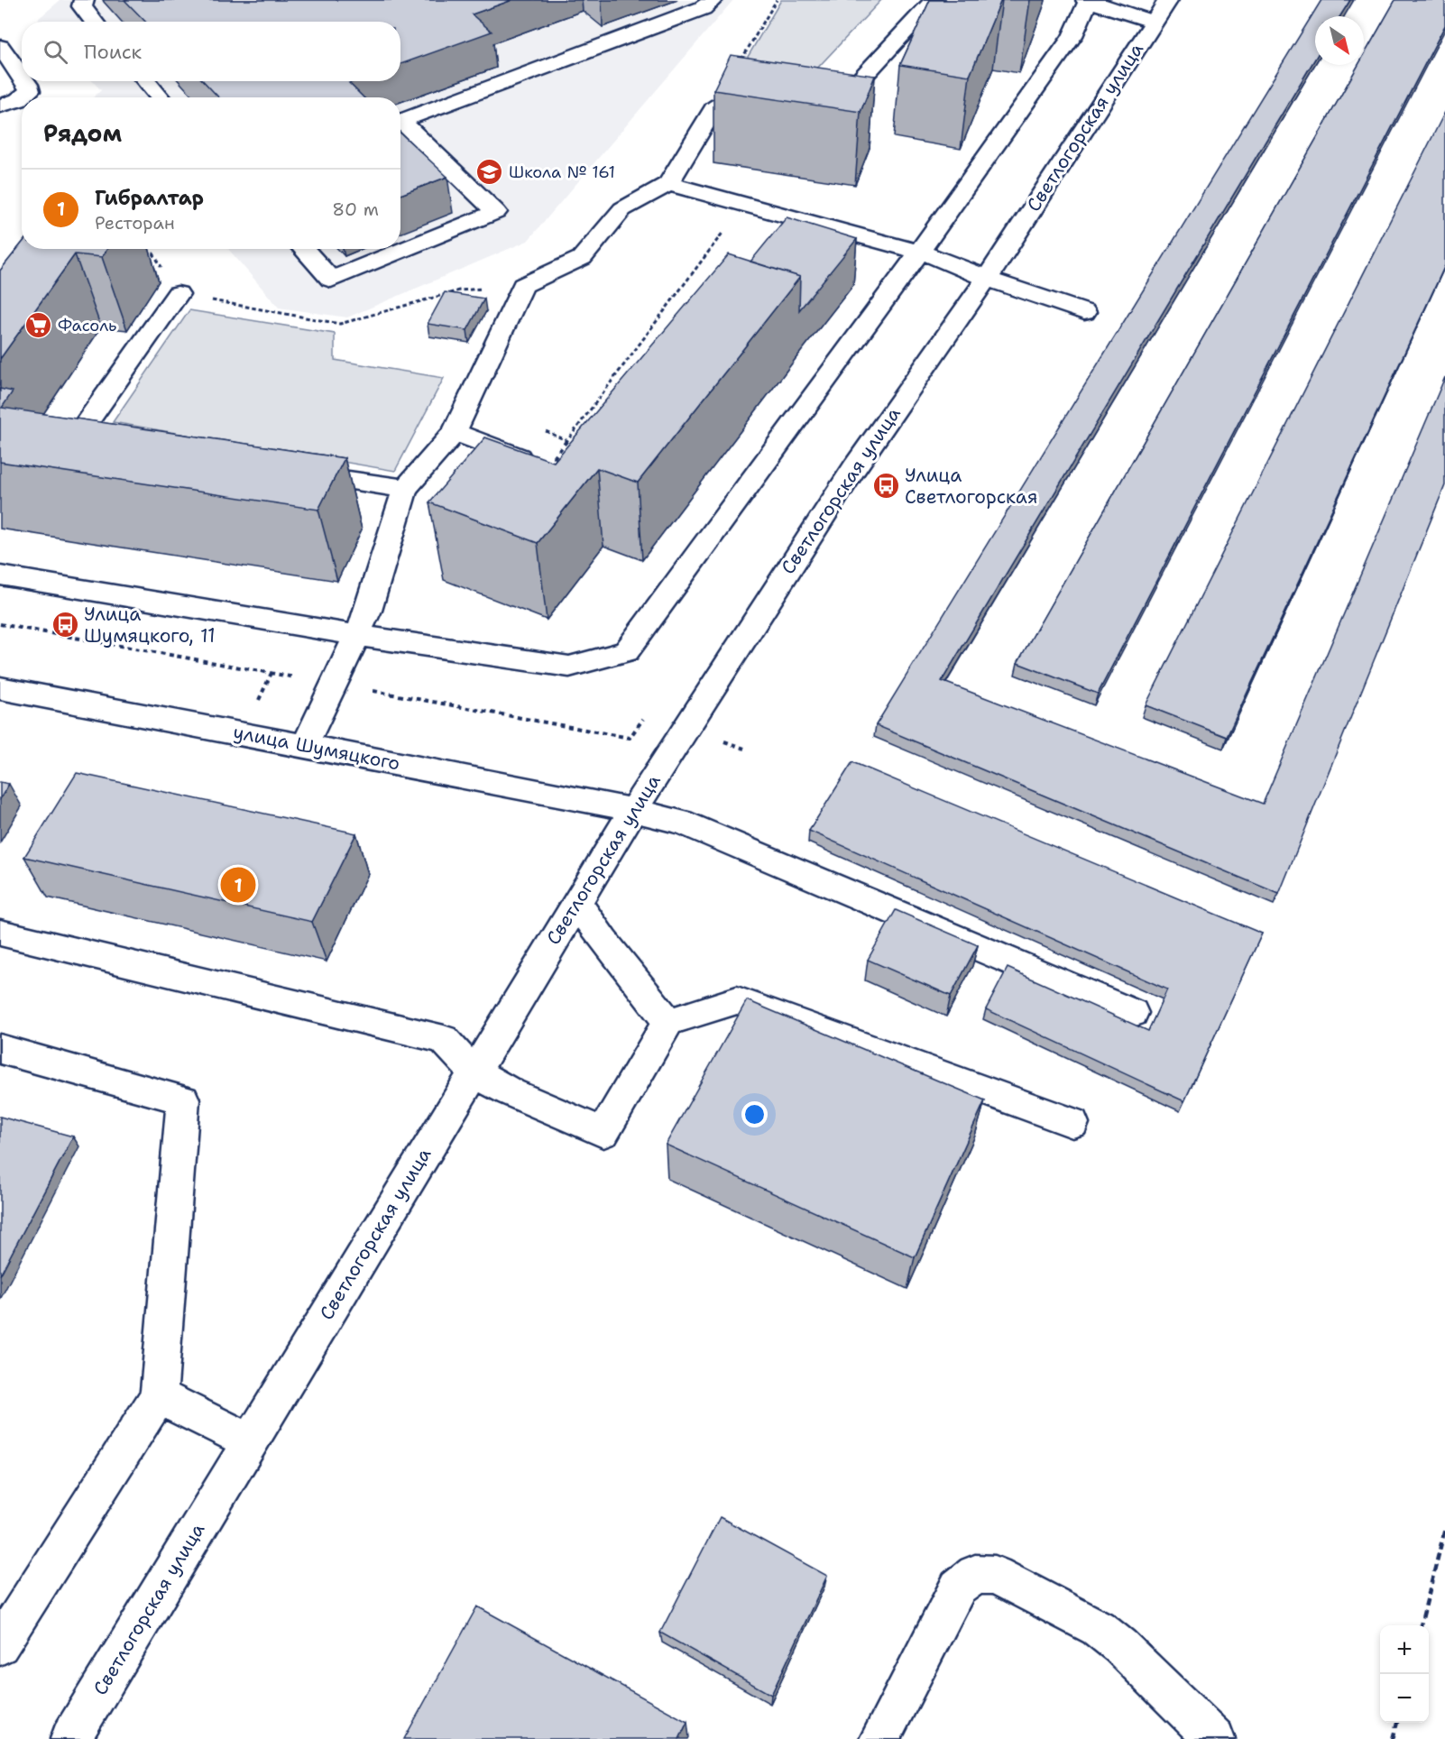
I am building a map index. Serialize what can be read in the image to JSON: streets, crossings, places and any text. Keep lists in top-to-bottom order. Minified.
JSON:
{"streets":{"street":["Светлогорская улица","улица Шумяцкого"]},"crossings":[["Светлогорская улица","улица Шумяцкого"]],"places":{"school or university":["Школа № 161"],"supermarket":["Фасоль"],"bus stop":["Улица Светлогорская","Улица Шумяцкого, 11"]},"north":"bottom right","page":{"search":"Поиск","heading":"Рядом","list":[{"mark":"1","name":"Гибралтар","note":"Ресторан","value":"80 m"}],"pins":"1","map_buttons":["+","−"]}}
